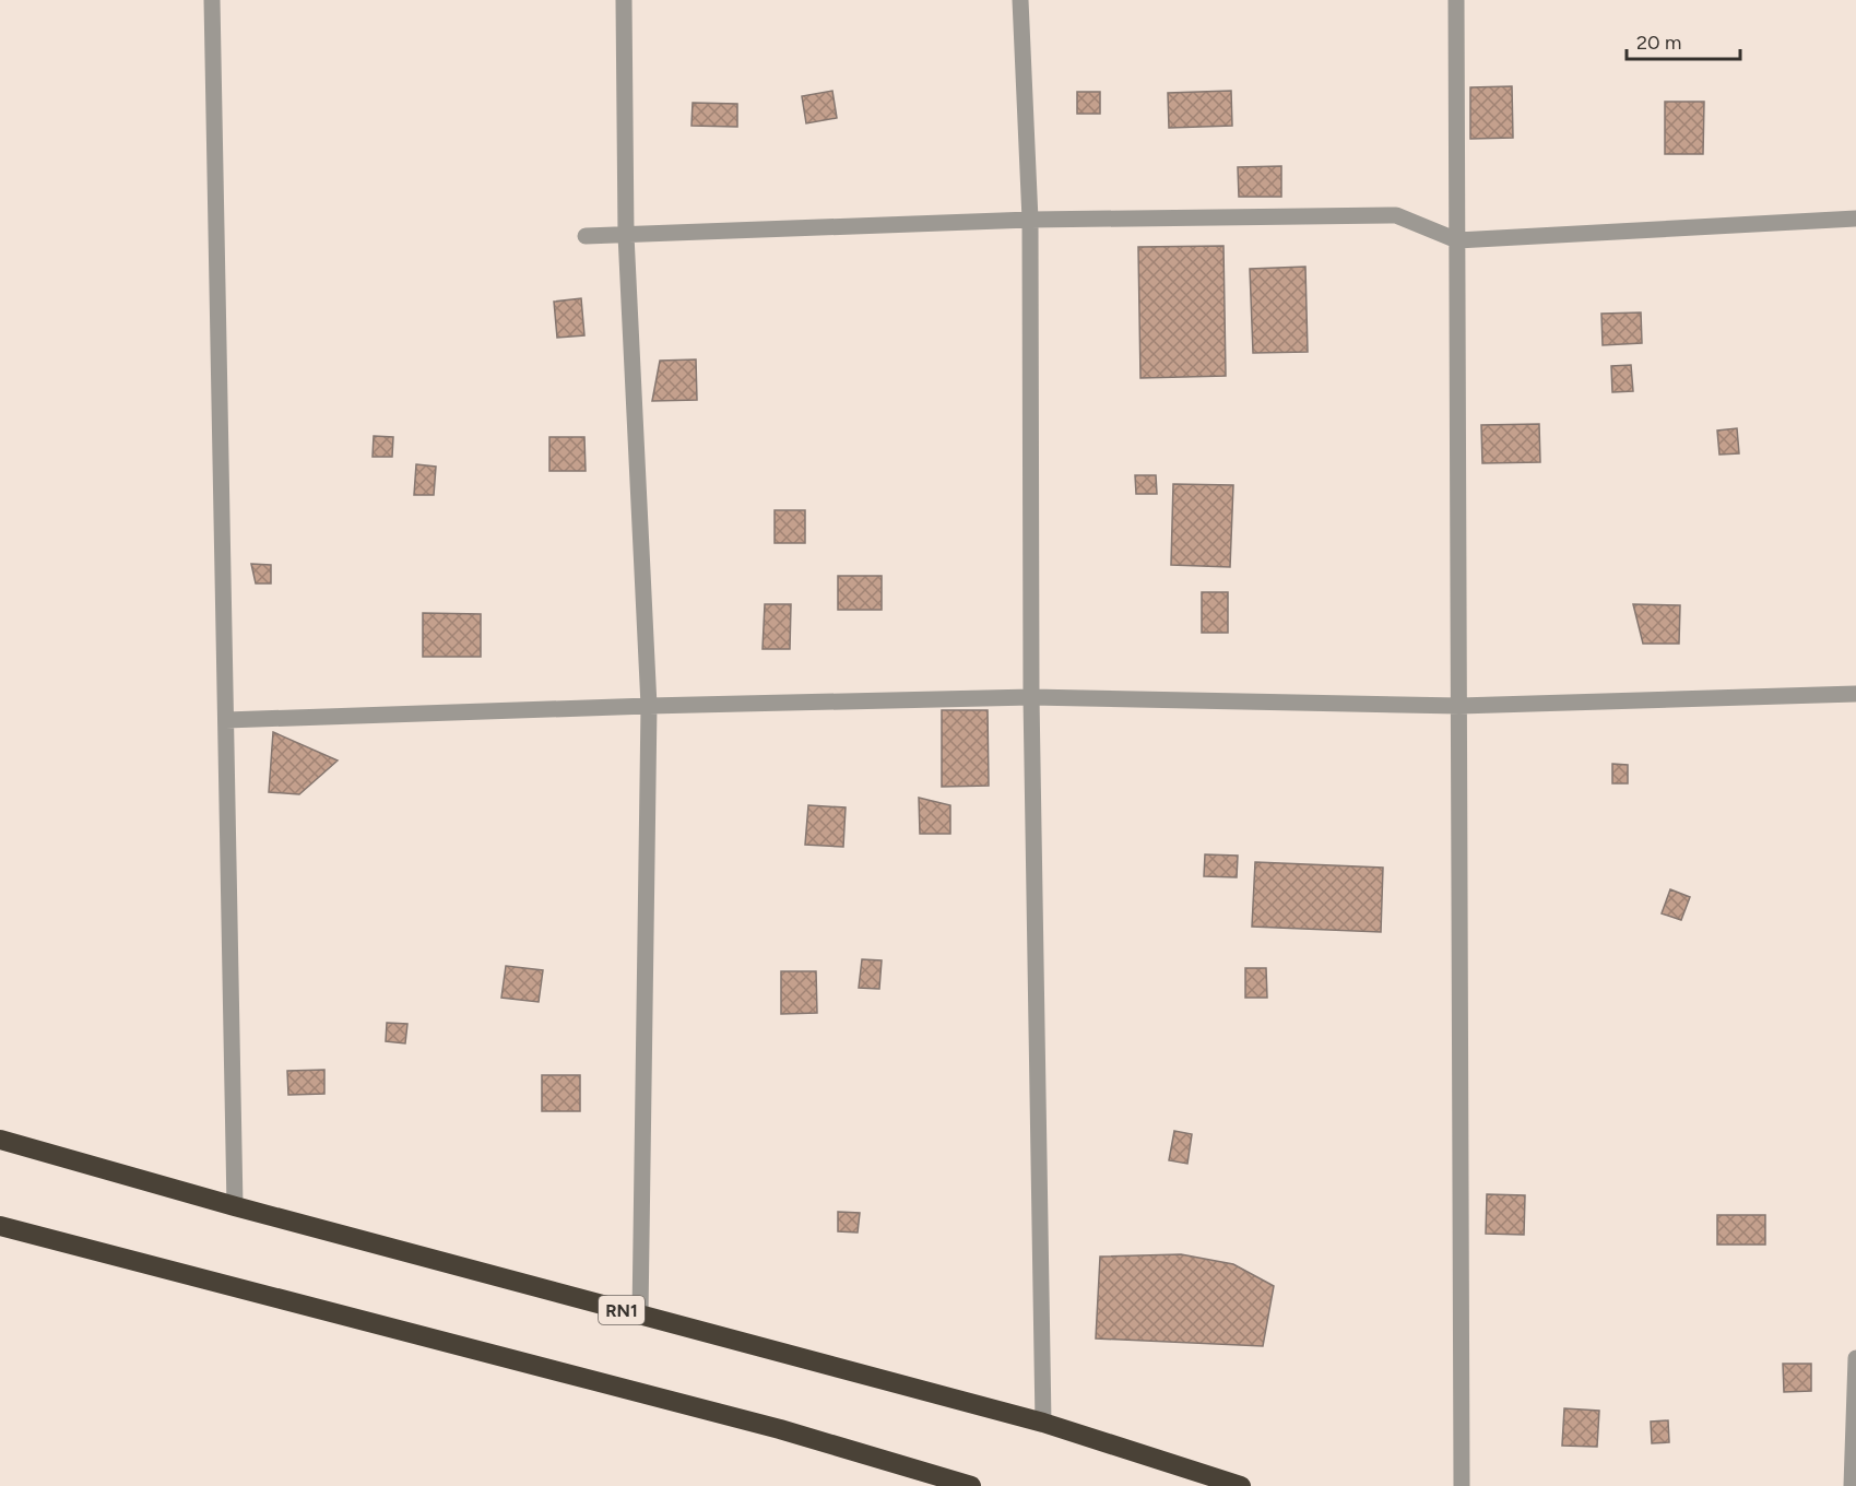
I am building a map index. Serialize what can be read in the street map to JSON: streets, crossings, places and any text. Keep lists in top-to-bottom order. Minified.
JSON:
{"streets":{"highway":["RN1"]},"scale_bar":"20 m"}
